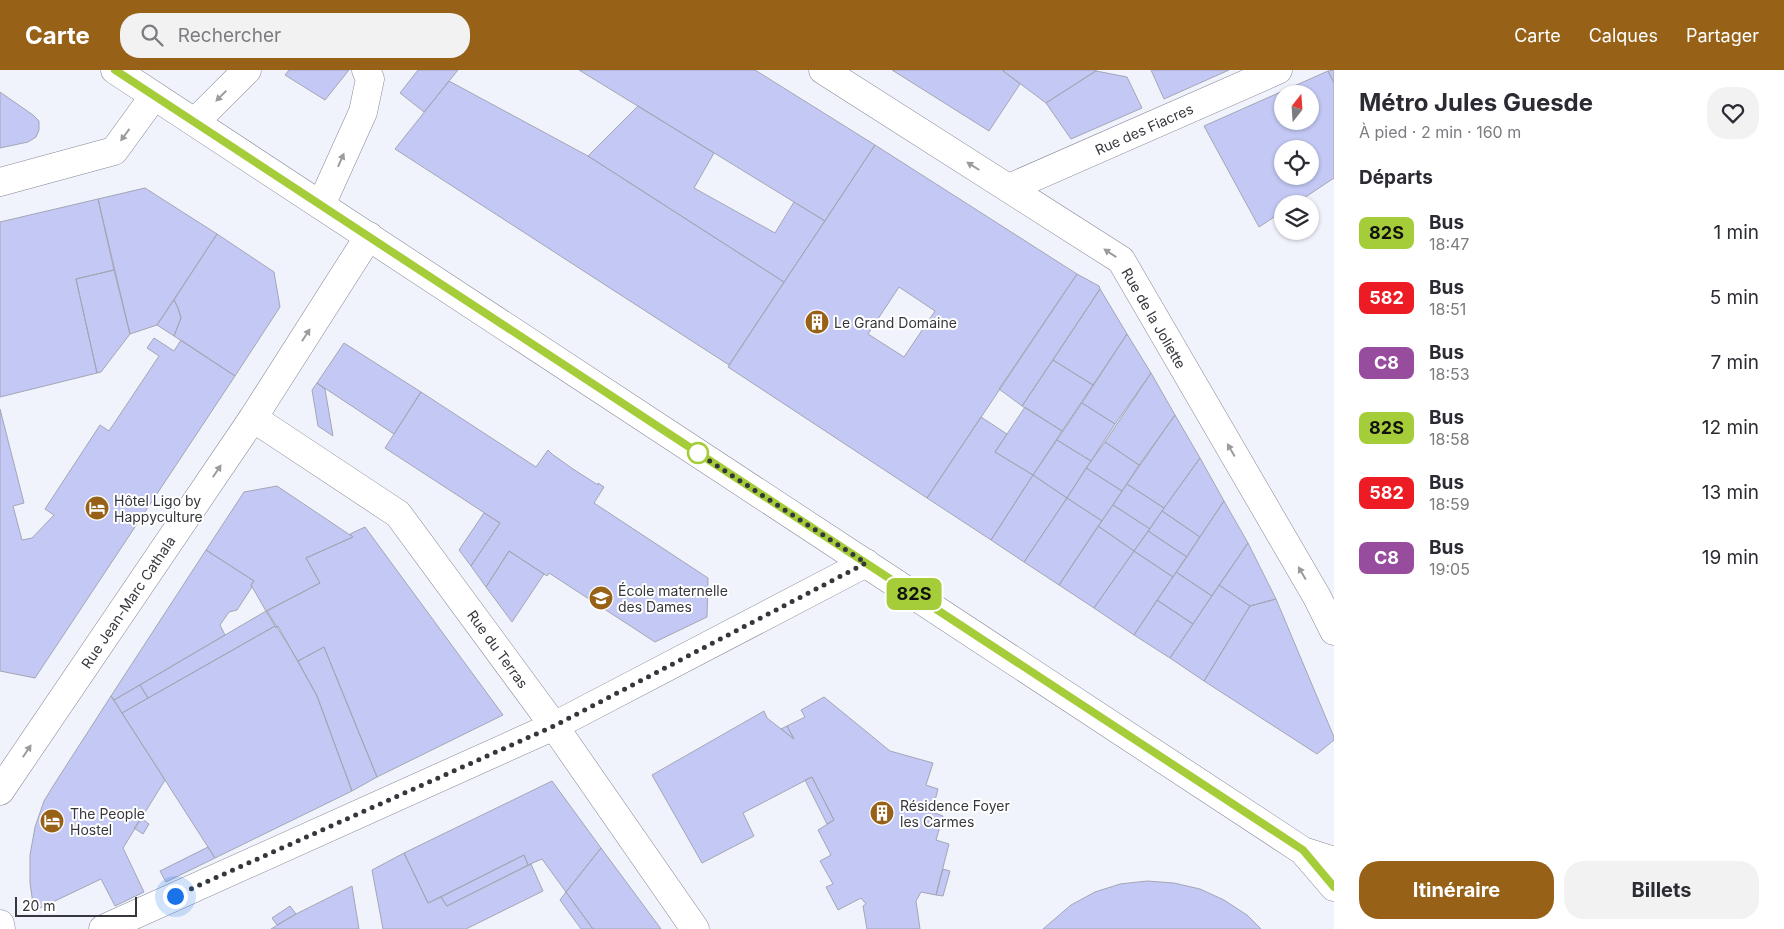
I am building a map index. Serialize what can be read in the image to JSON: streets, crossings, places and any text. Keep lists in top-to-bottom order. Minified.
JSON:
{"streets":{"street":["Rue des Fiacres","Rue de la Joliette","Rue Jean-Marc Cathala","Rue du Terras"]},"crossings":[["Rue des Fiacres","Rue de la Joliette"],["Rue Jean-Marc Cathala","Rue du Terras"]],"one_way":["Rue de la Joliette","Rue Jean-Marc Cathala"],"places":{"building":["Le Grand Domaine","Résidence Foyer les Carmes"],"hotel":["Hôtel Ligo by Happyculture","The People Hostel"],"school or university":["École maternelle des Dames"]},"lines":["bus line 82S"],"scale_bar":"20 m","north":"top","page":{"header":"Carte","search":"Rechercher","nav":["Carte","Calques","Partager"],"on_map":"82S","heading":[["Métro Jules Guesde","À pied · 2 min · 160 m"],"Départs"],"list":[{"mark":"82S","name":"Bus","note":"18:47","value":"1 min"},{"mark":"582","name":"Bus","note":"18:51","value":"5 min"},{"mark":"C8","name":"Bus","note":"18:53","value":"7 min"},{"mark":"82S","name":"Bus","note":"18:58","value":"12 min"},{"mark":"582","name":"Bus","note":"18:59","value":"13 min"},{"mark":"C8","name":"Bus","note":"19:05","value":"19 min"}],"buttons":["Itinéraire","Billets"],"scale":"20 m"}}
